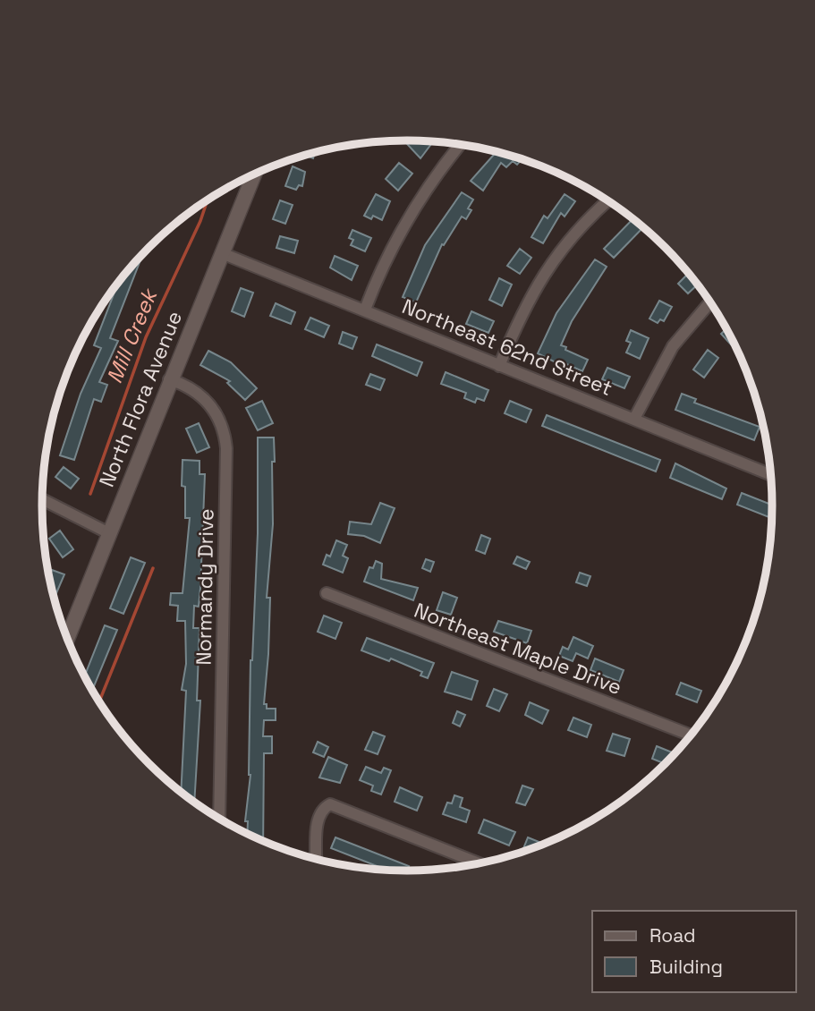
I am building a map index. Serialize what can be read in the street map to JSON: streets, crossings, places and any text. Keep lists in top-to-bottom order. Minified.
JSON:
{"streets":{"street":["Northeast 62nd Street","North Flora Avenue","Normandy Drive","Northeast Maple Drive"]},"crossings":[["Northeast 62nd Street","North Flora Avenue"],["North Flora Avenue","Normandy Drive"]],"water":["Mill Creek"],"legend":["Road","Building"]}
